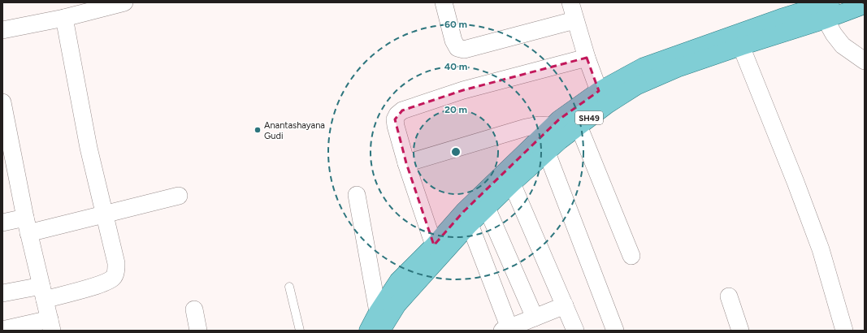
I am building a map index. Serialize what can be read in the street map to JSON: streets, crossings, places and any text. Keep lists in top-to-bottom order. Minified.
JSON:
{"streets":{"main road":["SH49"]},"places":["Anantashayana Gudi"],"rings":["60 m","40 m","20 m"]}
